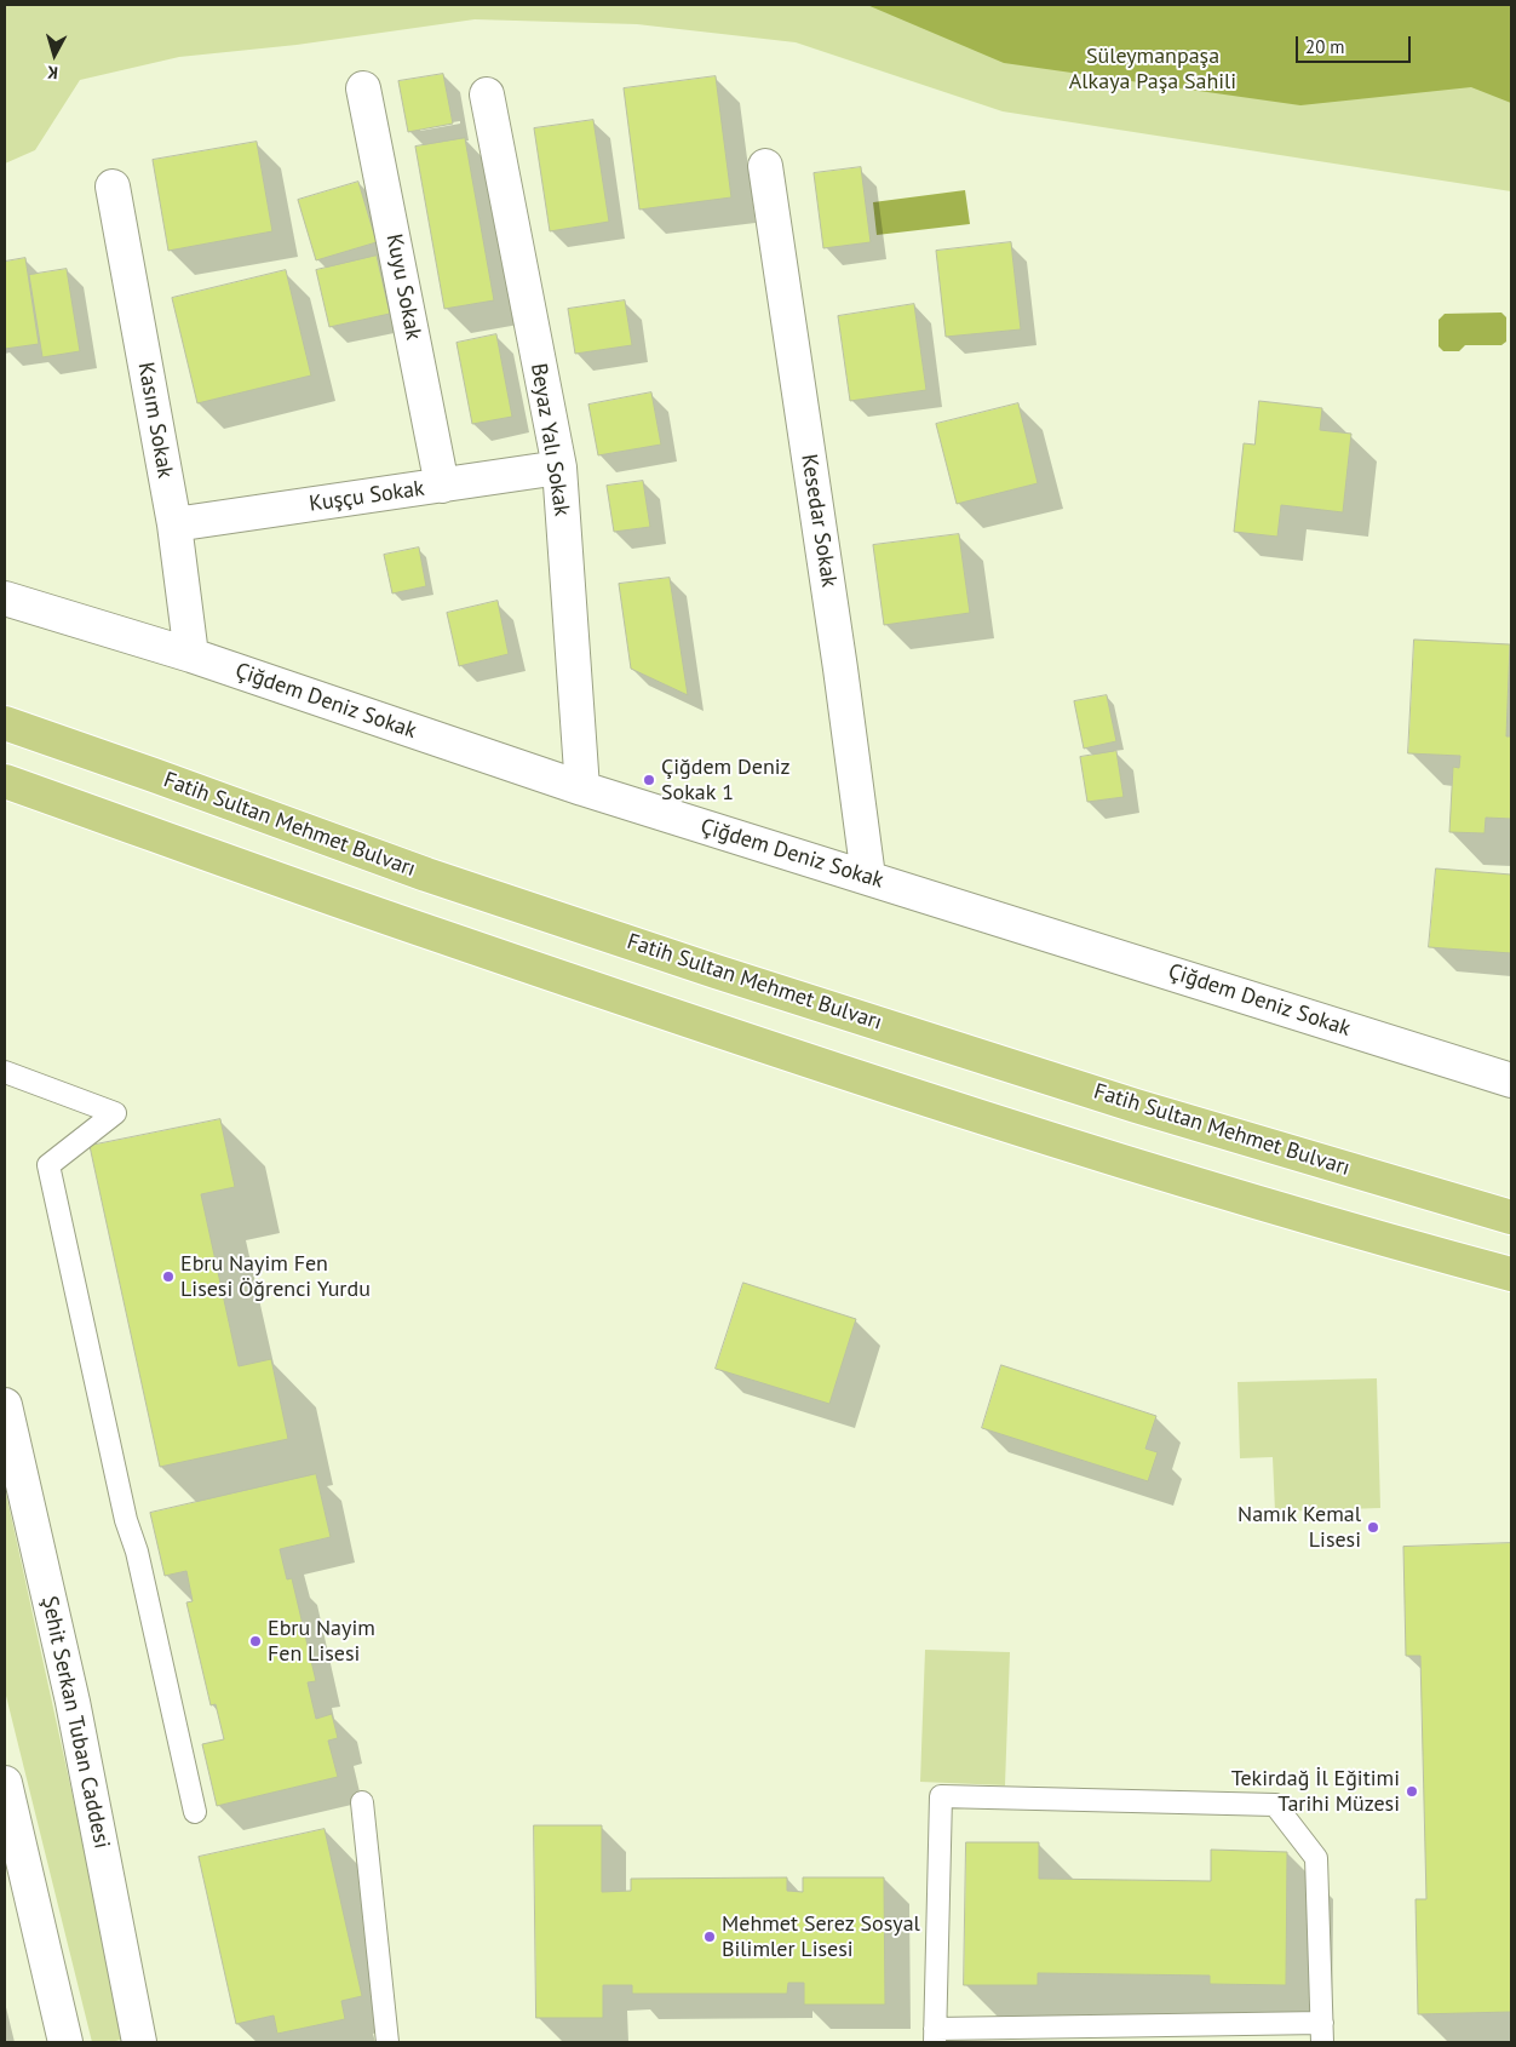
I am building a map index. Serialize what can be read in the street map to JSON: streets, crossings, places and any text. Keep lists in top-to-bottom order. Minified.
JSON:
{"streets":{"main road":["Fatih Sultan Mehmet Bulvarı"],"street":["Kuyu Sokak","Kasım Sokak","Beyaz Yalı Sokak","Kuşçu Sokak","Kesedar Sokak","Çiğdem Deniz Sokak","Şehit Serkan Tuban Caddesi"]},"crossings":[["Kuyu Sokak","Kuşçu Sokak"],["Kasım Sokak","Kuşçu Sokak"],["Kasım Sokak","Çiğdem Deniz Sokak"],["Beyaz Yalı Sokak","Kuşçu Sokak"],["Beyaz Yalı Sokak","Çiğdem Deniz Sokak"],["Kesedar Sokak","Çiğdem Deniz Sokak"]],"parks":["Süleymanpaşa Alkaya Paşa Sahili"],"places":["Çiğdem Deniz Sokak 1","Ebru Nayim Fen Lisesi Öğrenci Yurdu","Namık Kemal Lisesi","Ebru Nayim Fen Lisesi","Tekirdağ İl Eğitimi Tarihi Müzesi","Mehmet Serez Sosyal Bilimler Lisesi"],"scale_bar":"20 m","north":"bottom"}
